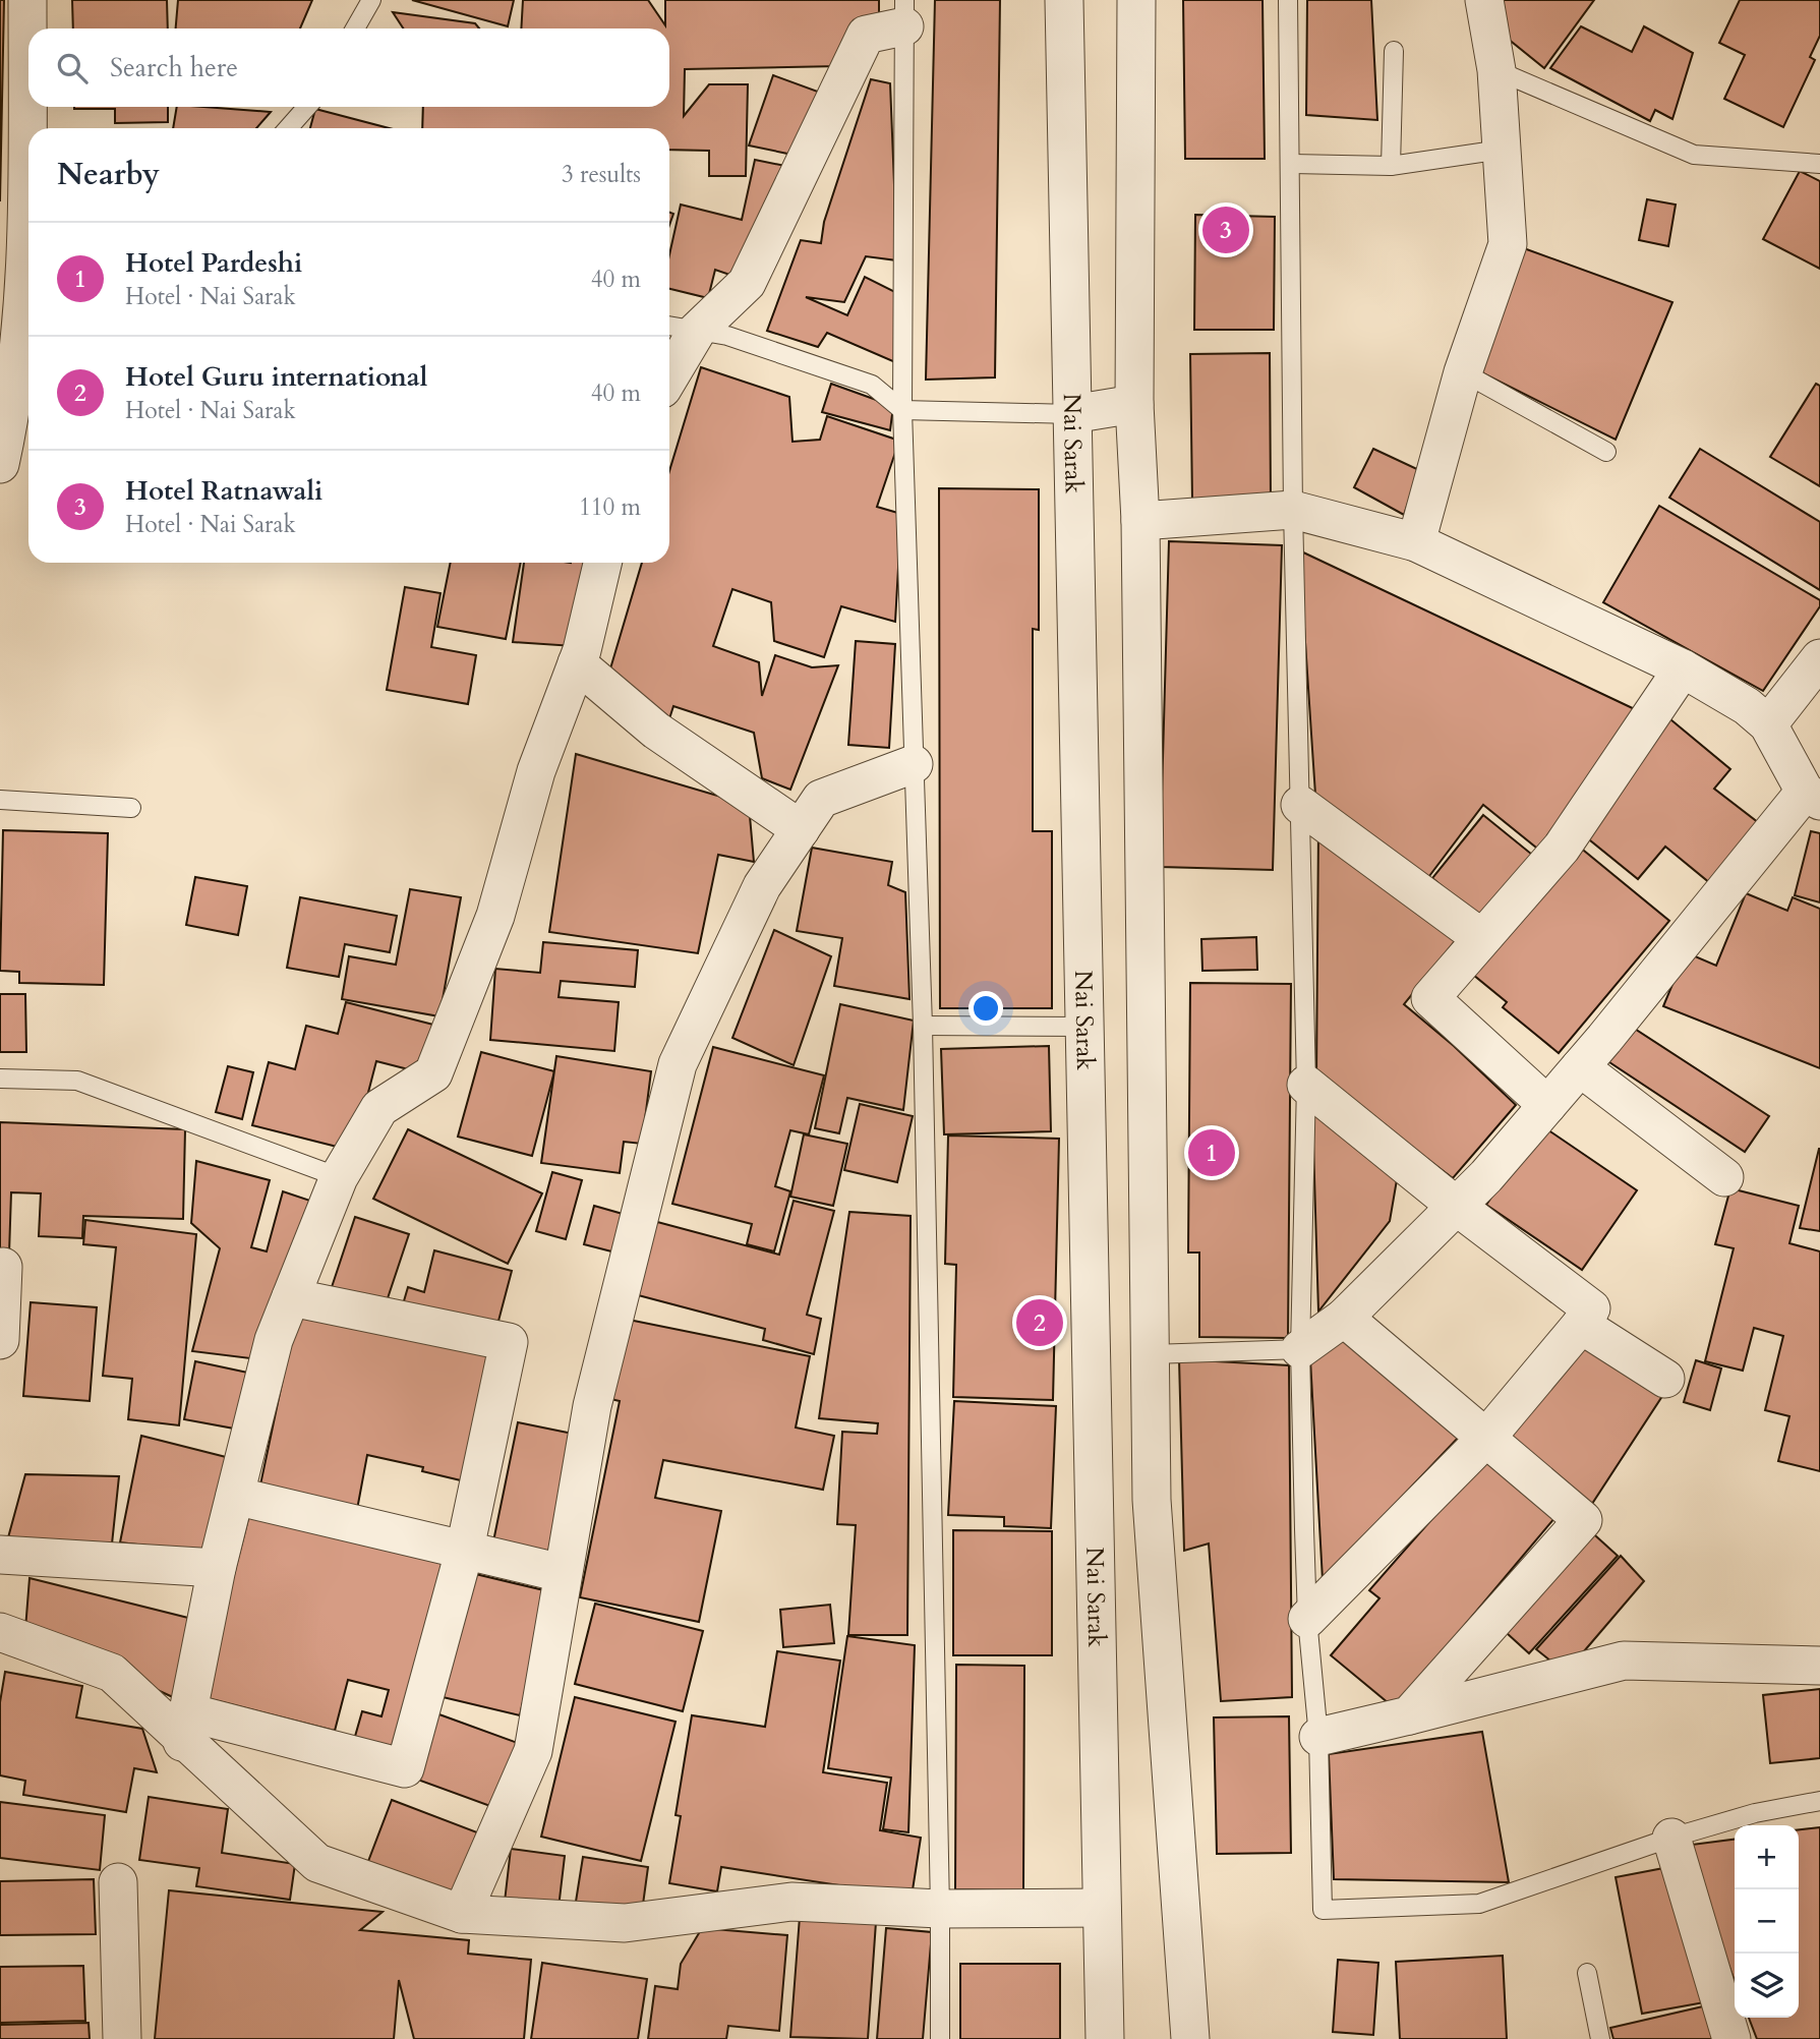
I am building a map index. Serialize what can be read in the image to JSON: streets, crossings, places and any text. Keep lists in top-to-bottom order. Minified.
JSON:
{"streets":{"street":["Nai Sarak"]},"page":{"search":"Search here","heading":["Nearby","3 results"],"pins":["3","1","2"],"list":[{"mark":"1","name":"Hotel Pardeshi","note":"Hotel · Nai Sarak","value":"40 m"},{"mark":"2","name":"Hotel Guru international","note":"Hotel · Nai Sarak","value":"40 m"},{"mark":"3","name":"Hotel Ratnawali","note":"Hotel · Nai Sarak","value":"110 m"}],"map_buttons":["+","−"]}}
